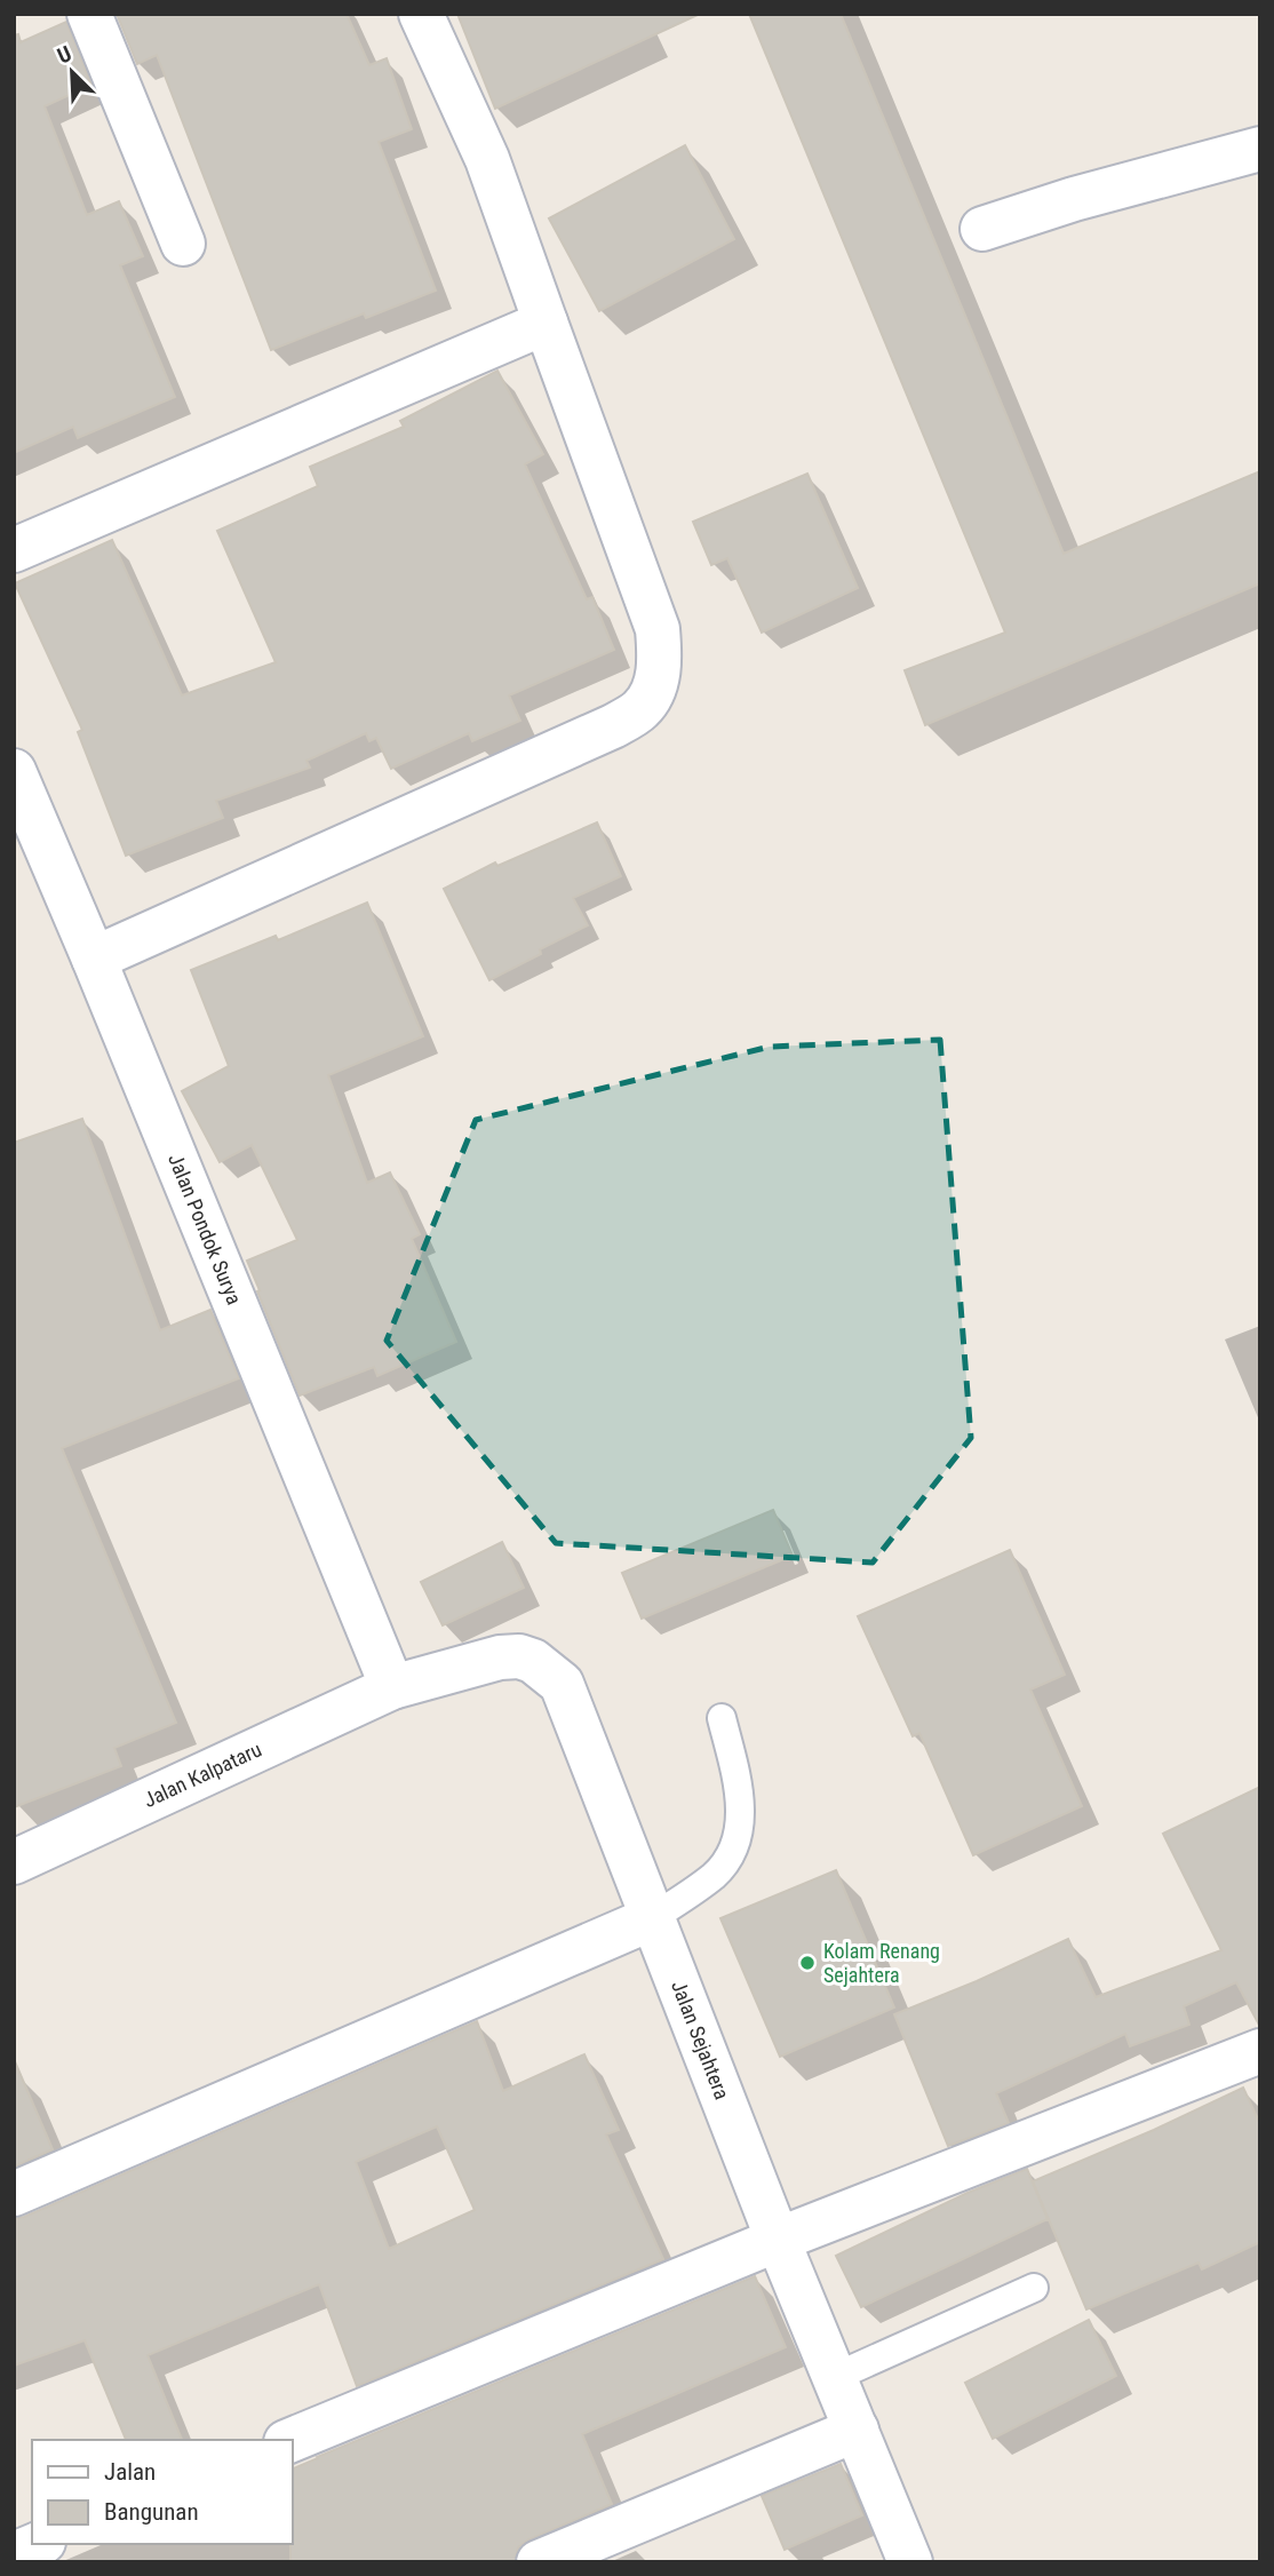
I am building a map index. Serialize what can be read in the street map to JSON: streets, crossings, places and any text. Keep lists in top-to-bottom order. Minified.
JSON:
{"streets":{"street":["Jalan Pondok Surya","Jalan Kalpataru","Jalan Sejahtera"]},"crossings":[["Jalan Pondok Surya","Jalan Kalpataru"],["Jalan Pondok Surya","Jalan Sejahtera"],["Jalan Kalpataru","Jalan Sejahtera"]],"places":["Kolam Renang Sejahtera"],"legend":["Jalan","Bangunan"],"north":"top left"}
